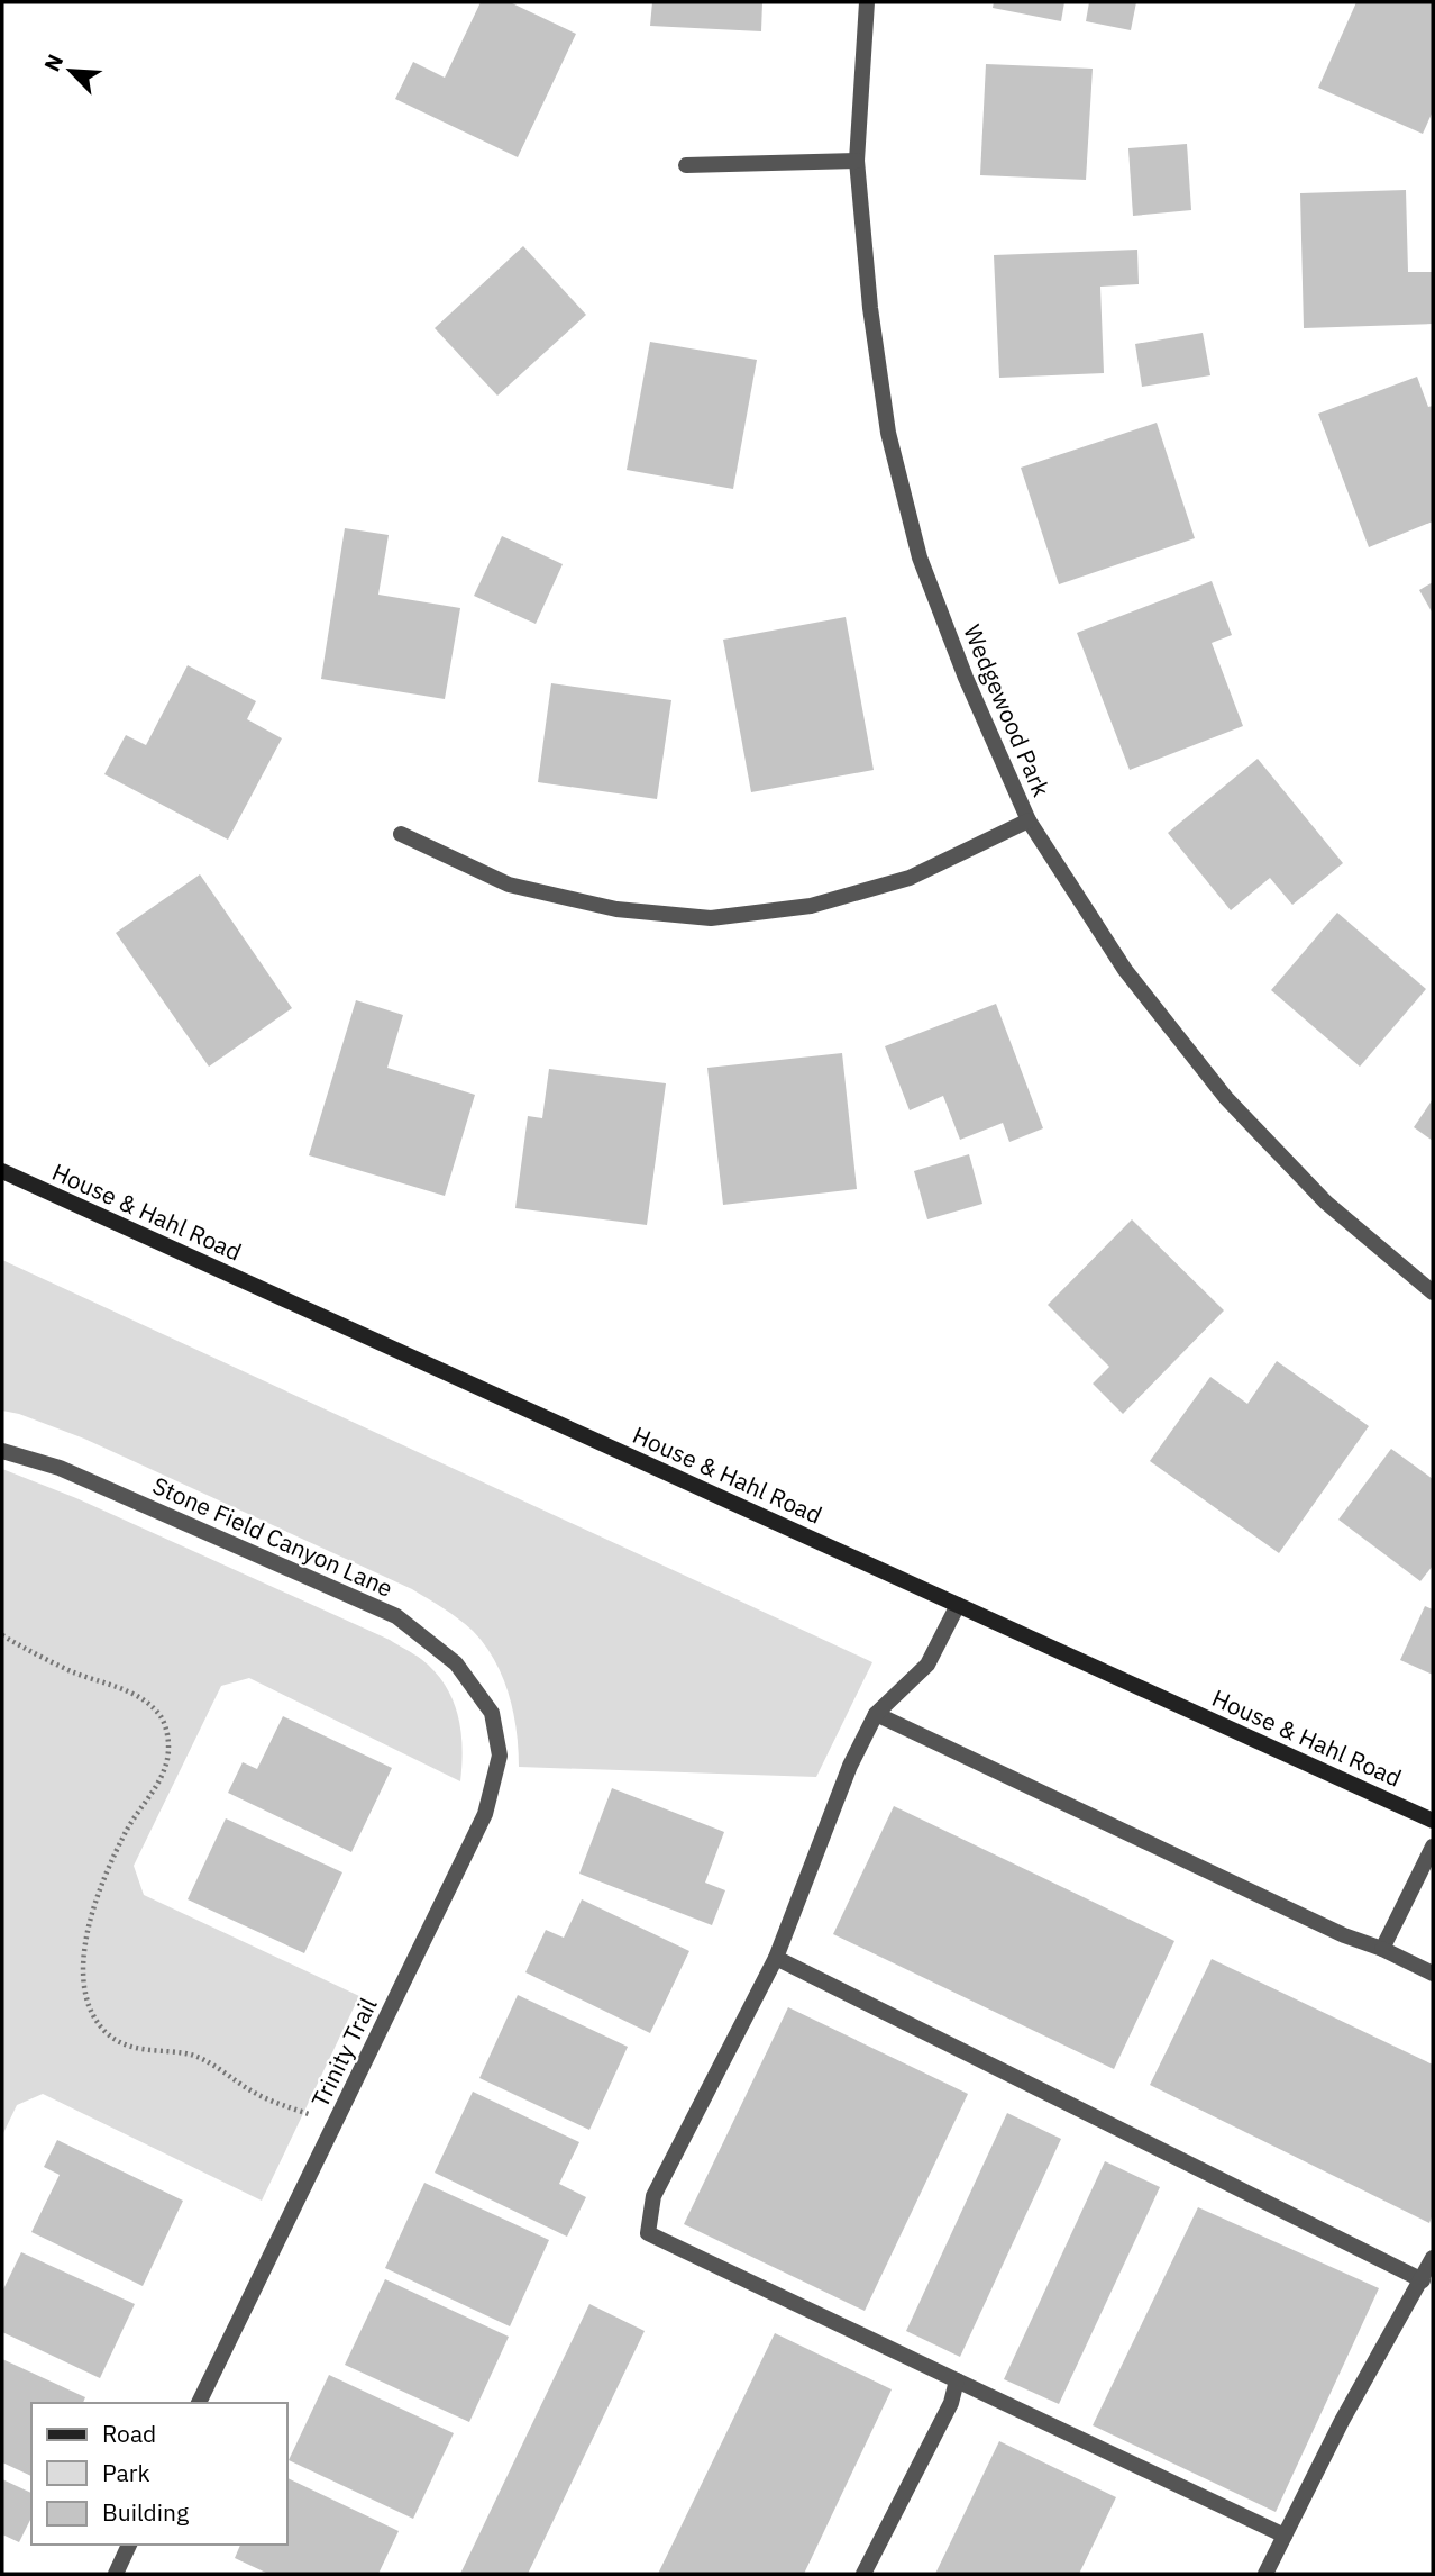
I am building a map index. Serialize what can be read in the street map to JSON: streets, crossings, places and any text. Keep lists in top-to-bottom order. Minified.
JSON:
{"streets":{"street":["Wedgewood Park","House & Hahl Road","Stone Field Canyon Lane","Trinity Trail"]},"crossings":[["Stone Field Canyon Lane","Trinity Trail"]],"legend":["Road","Park","Building"],"north":"top left"}
